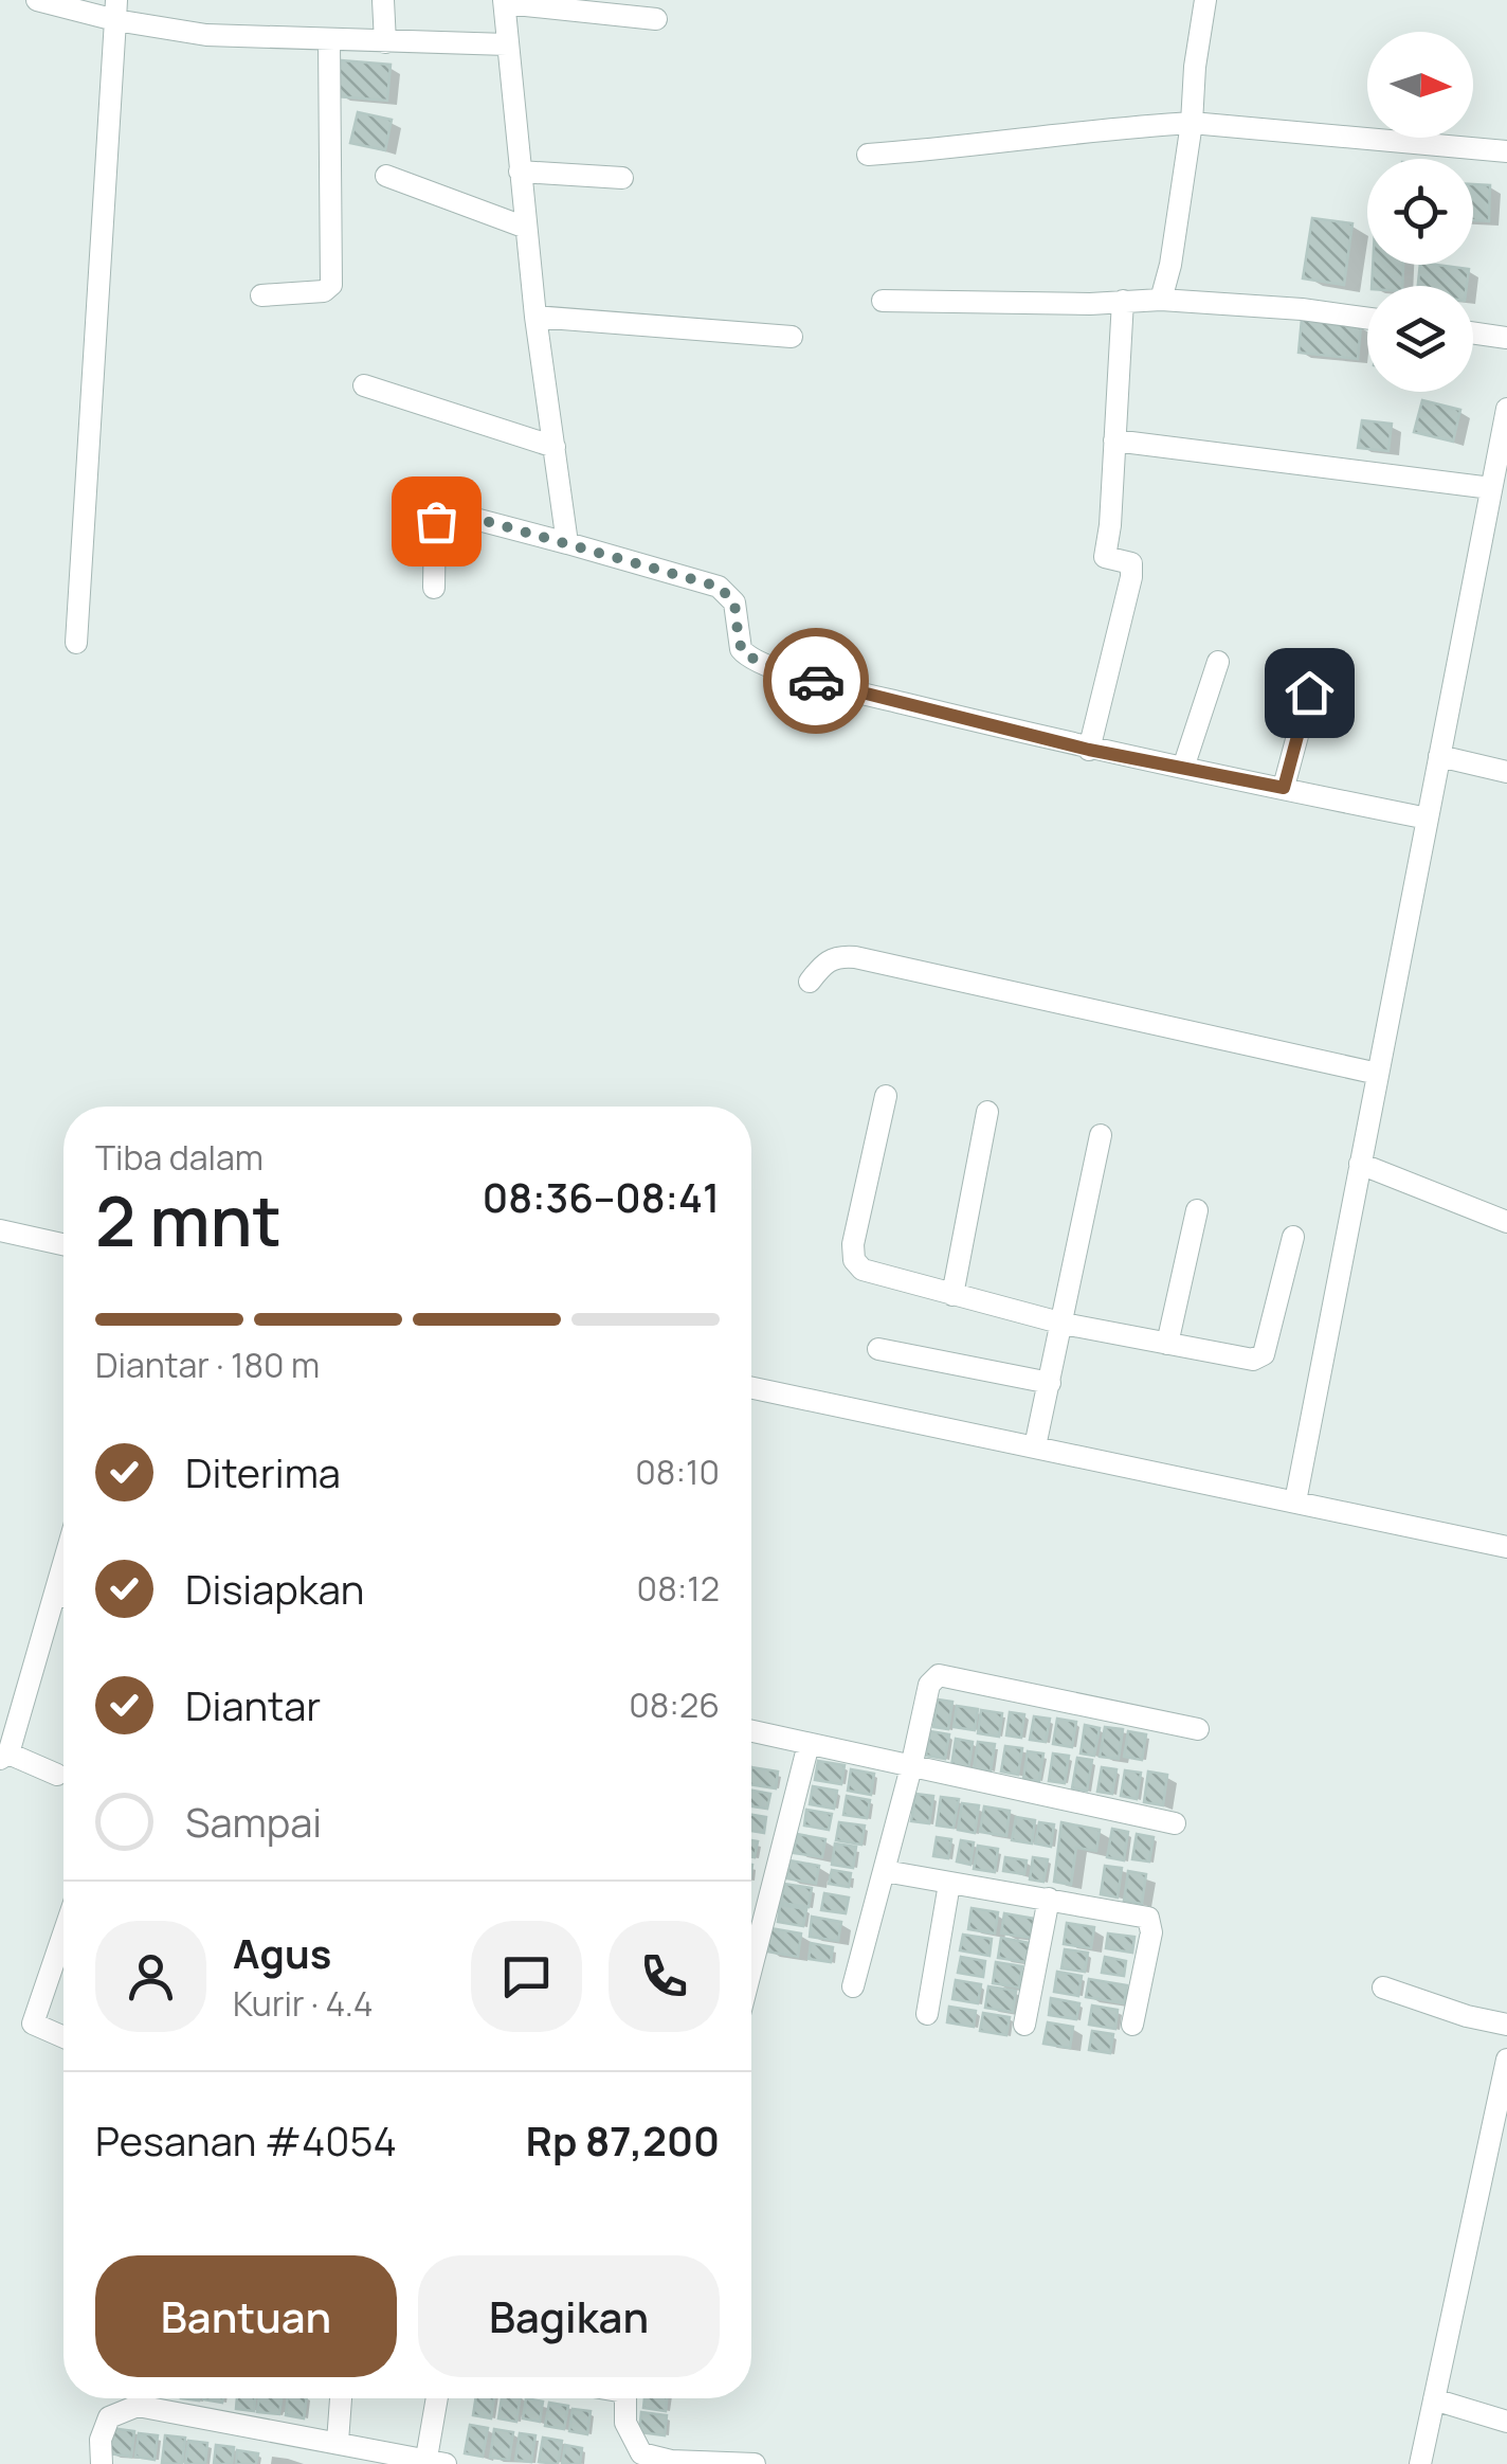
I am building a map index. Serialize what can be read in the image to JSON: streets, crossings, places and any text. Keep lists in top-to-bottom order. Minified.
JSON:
{"north":"right","page":{"heading":["2 mnt","Tiba dalam","08:36–08:41"],"panel":["Agus","Kurir · 4.4","Pesanan #4054","Rp 87,200"],"bar":"Diantar · 180 m","list":[["Diterima","08:10"],["Disiapkan","08:12"],["Diantar","08:26"],"Sampai"],"buttons":["Bantuan","Bagikan"]}}
